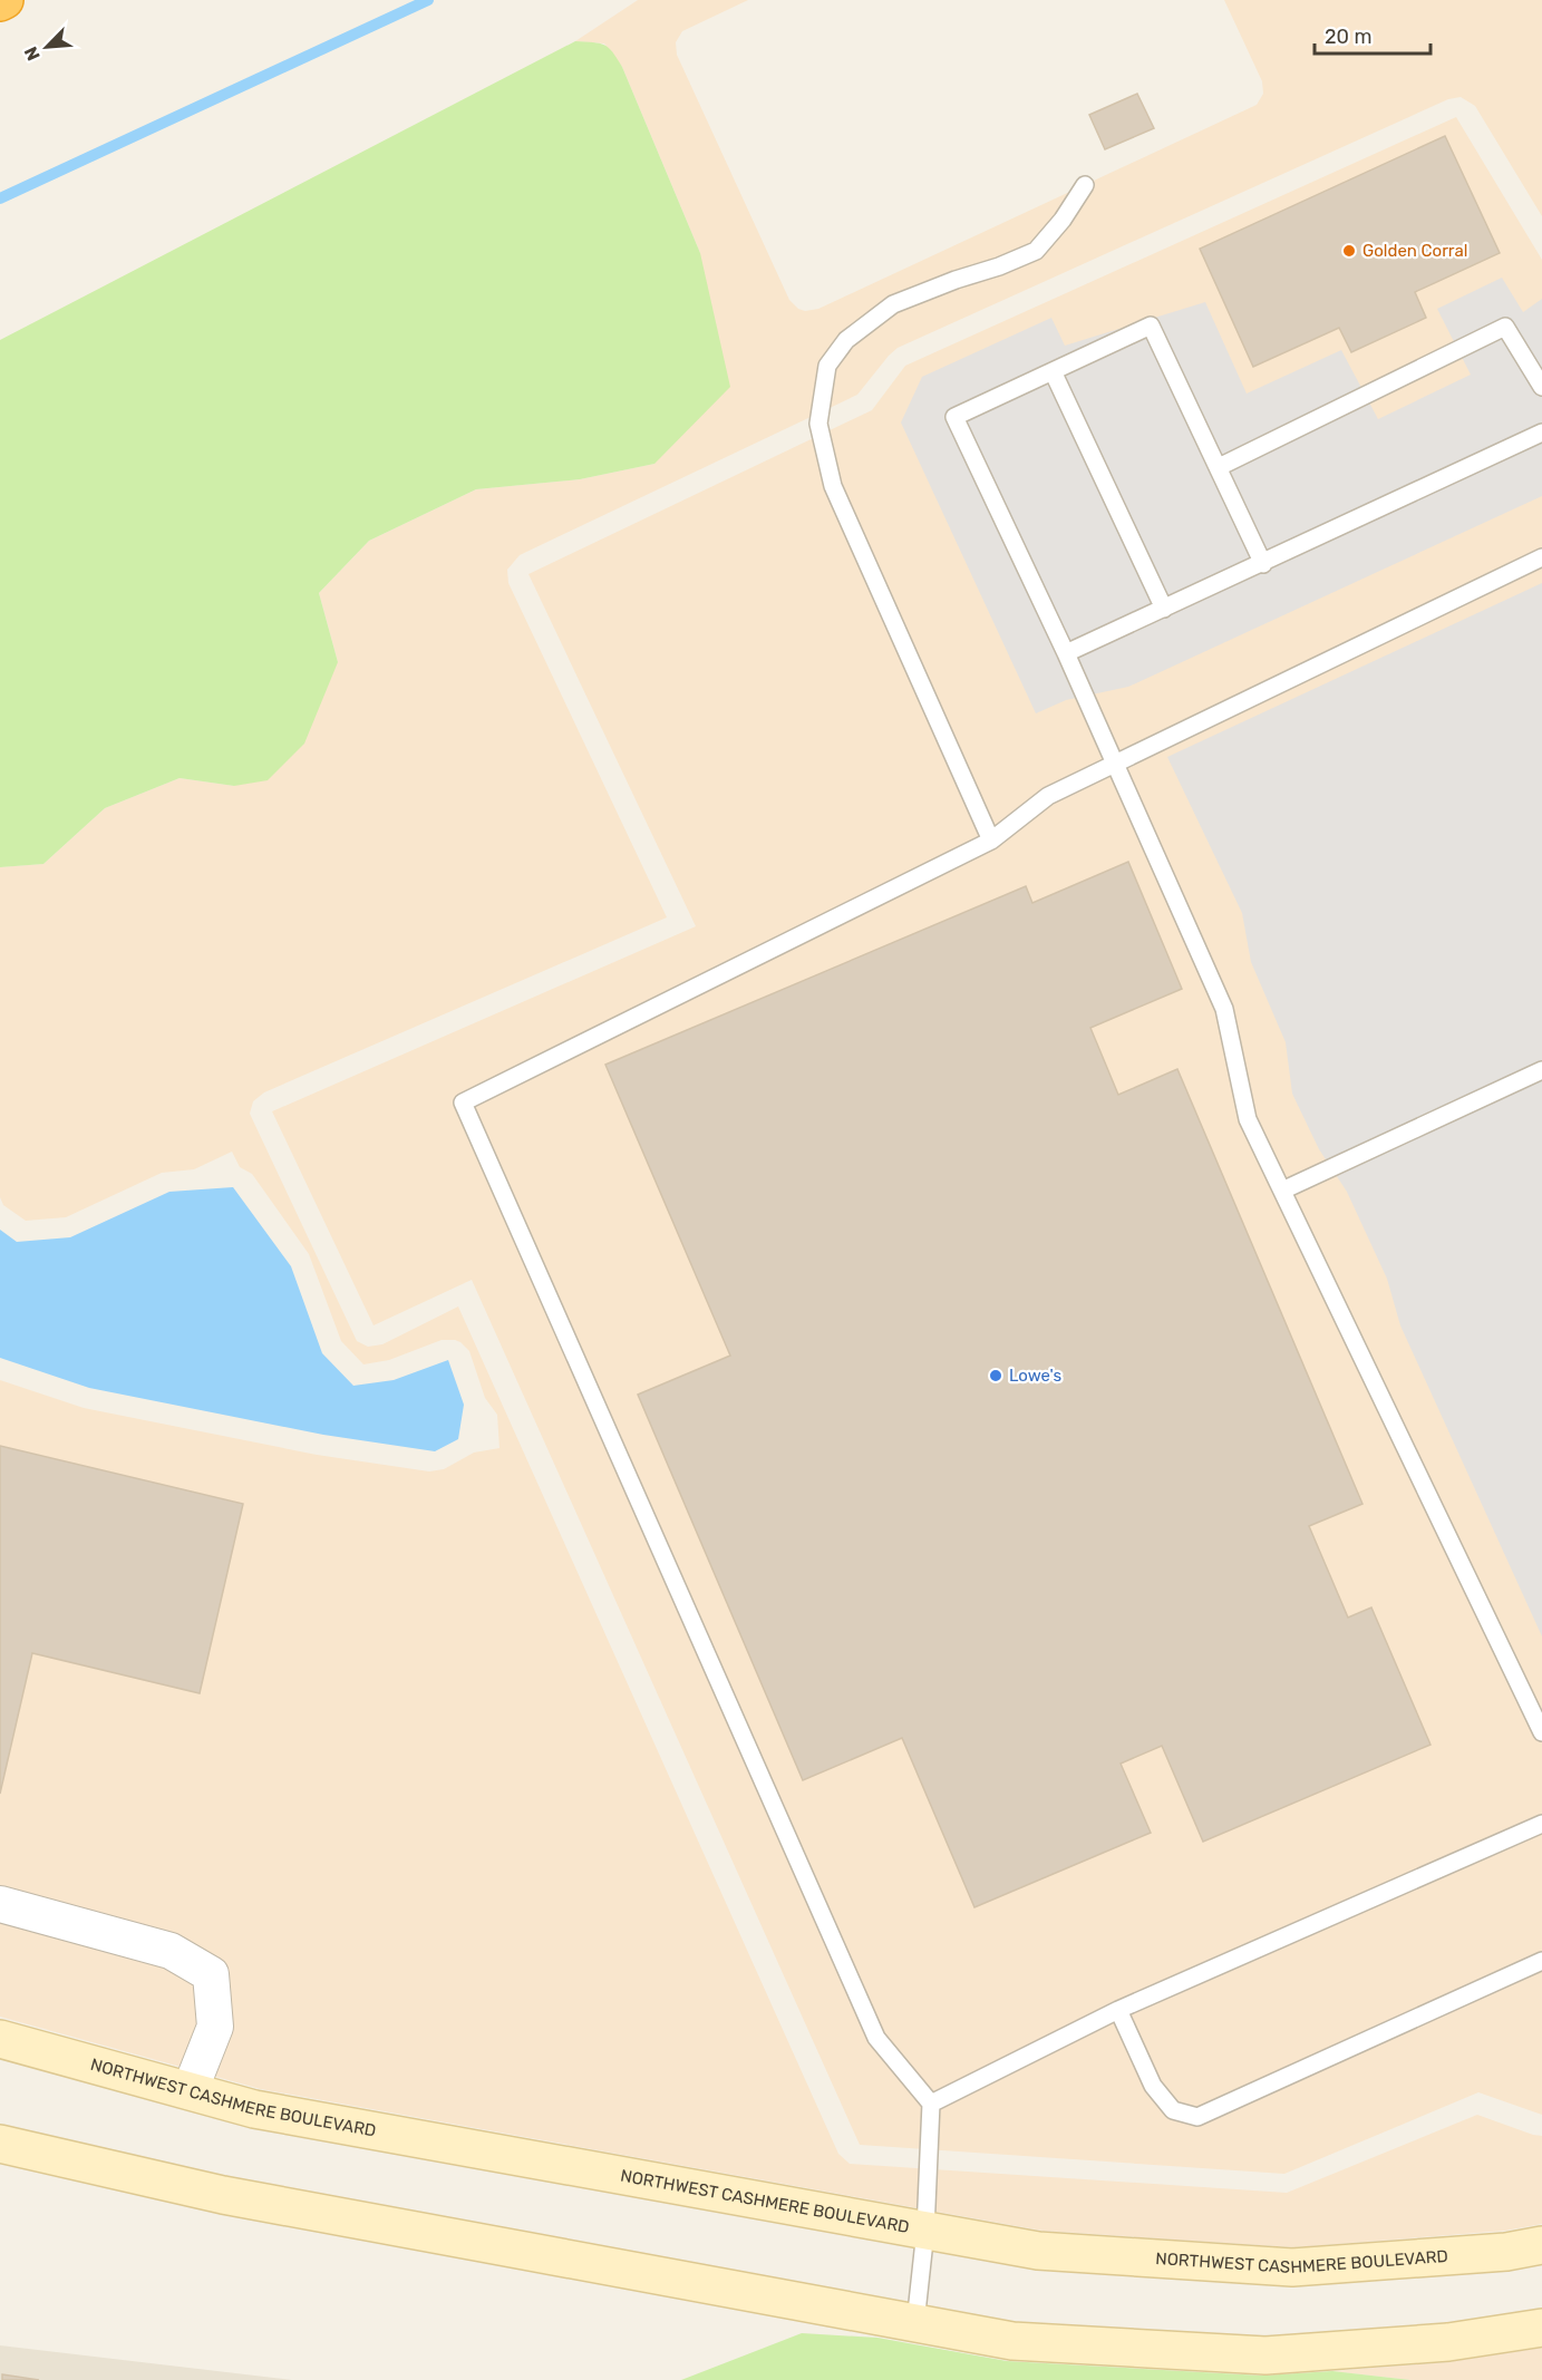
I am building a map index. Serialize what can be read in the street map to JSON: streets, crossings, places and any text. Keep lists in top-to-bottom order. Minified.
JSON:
{"streets":{"street":["NORTHWEST CASHMERE BOULEVARD"]},"places":["Golden Corral","Lowe's"],"scale_bar":"20 m","north":"bottom left"}
